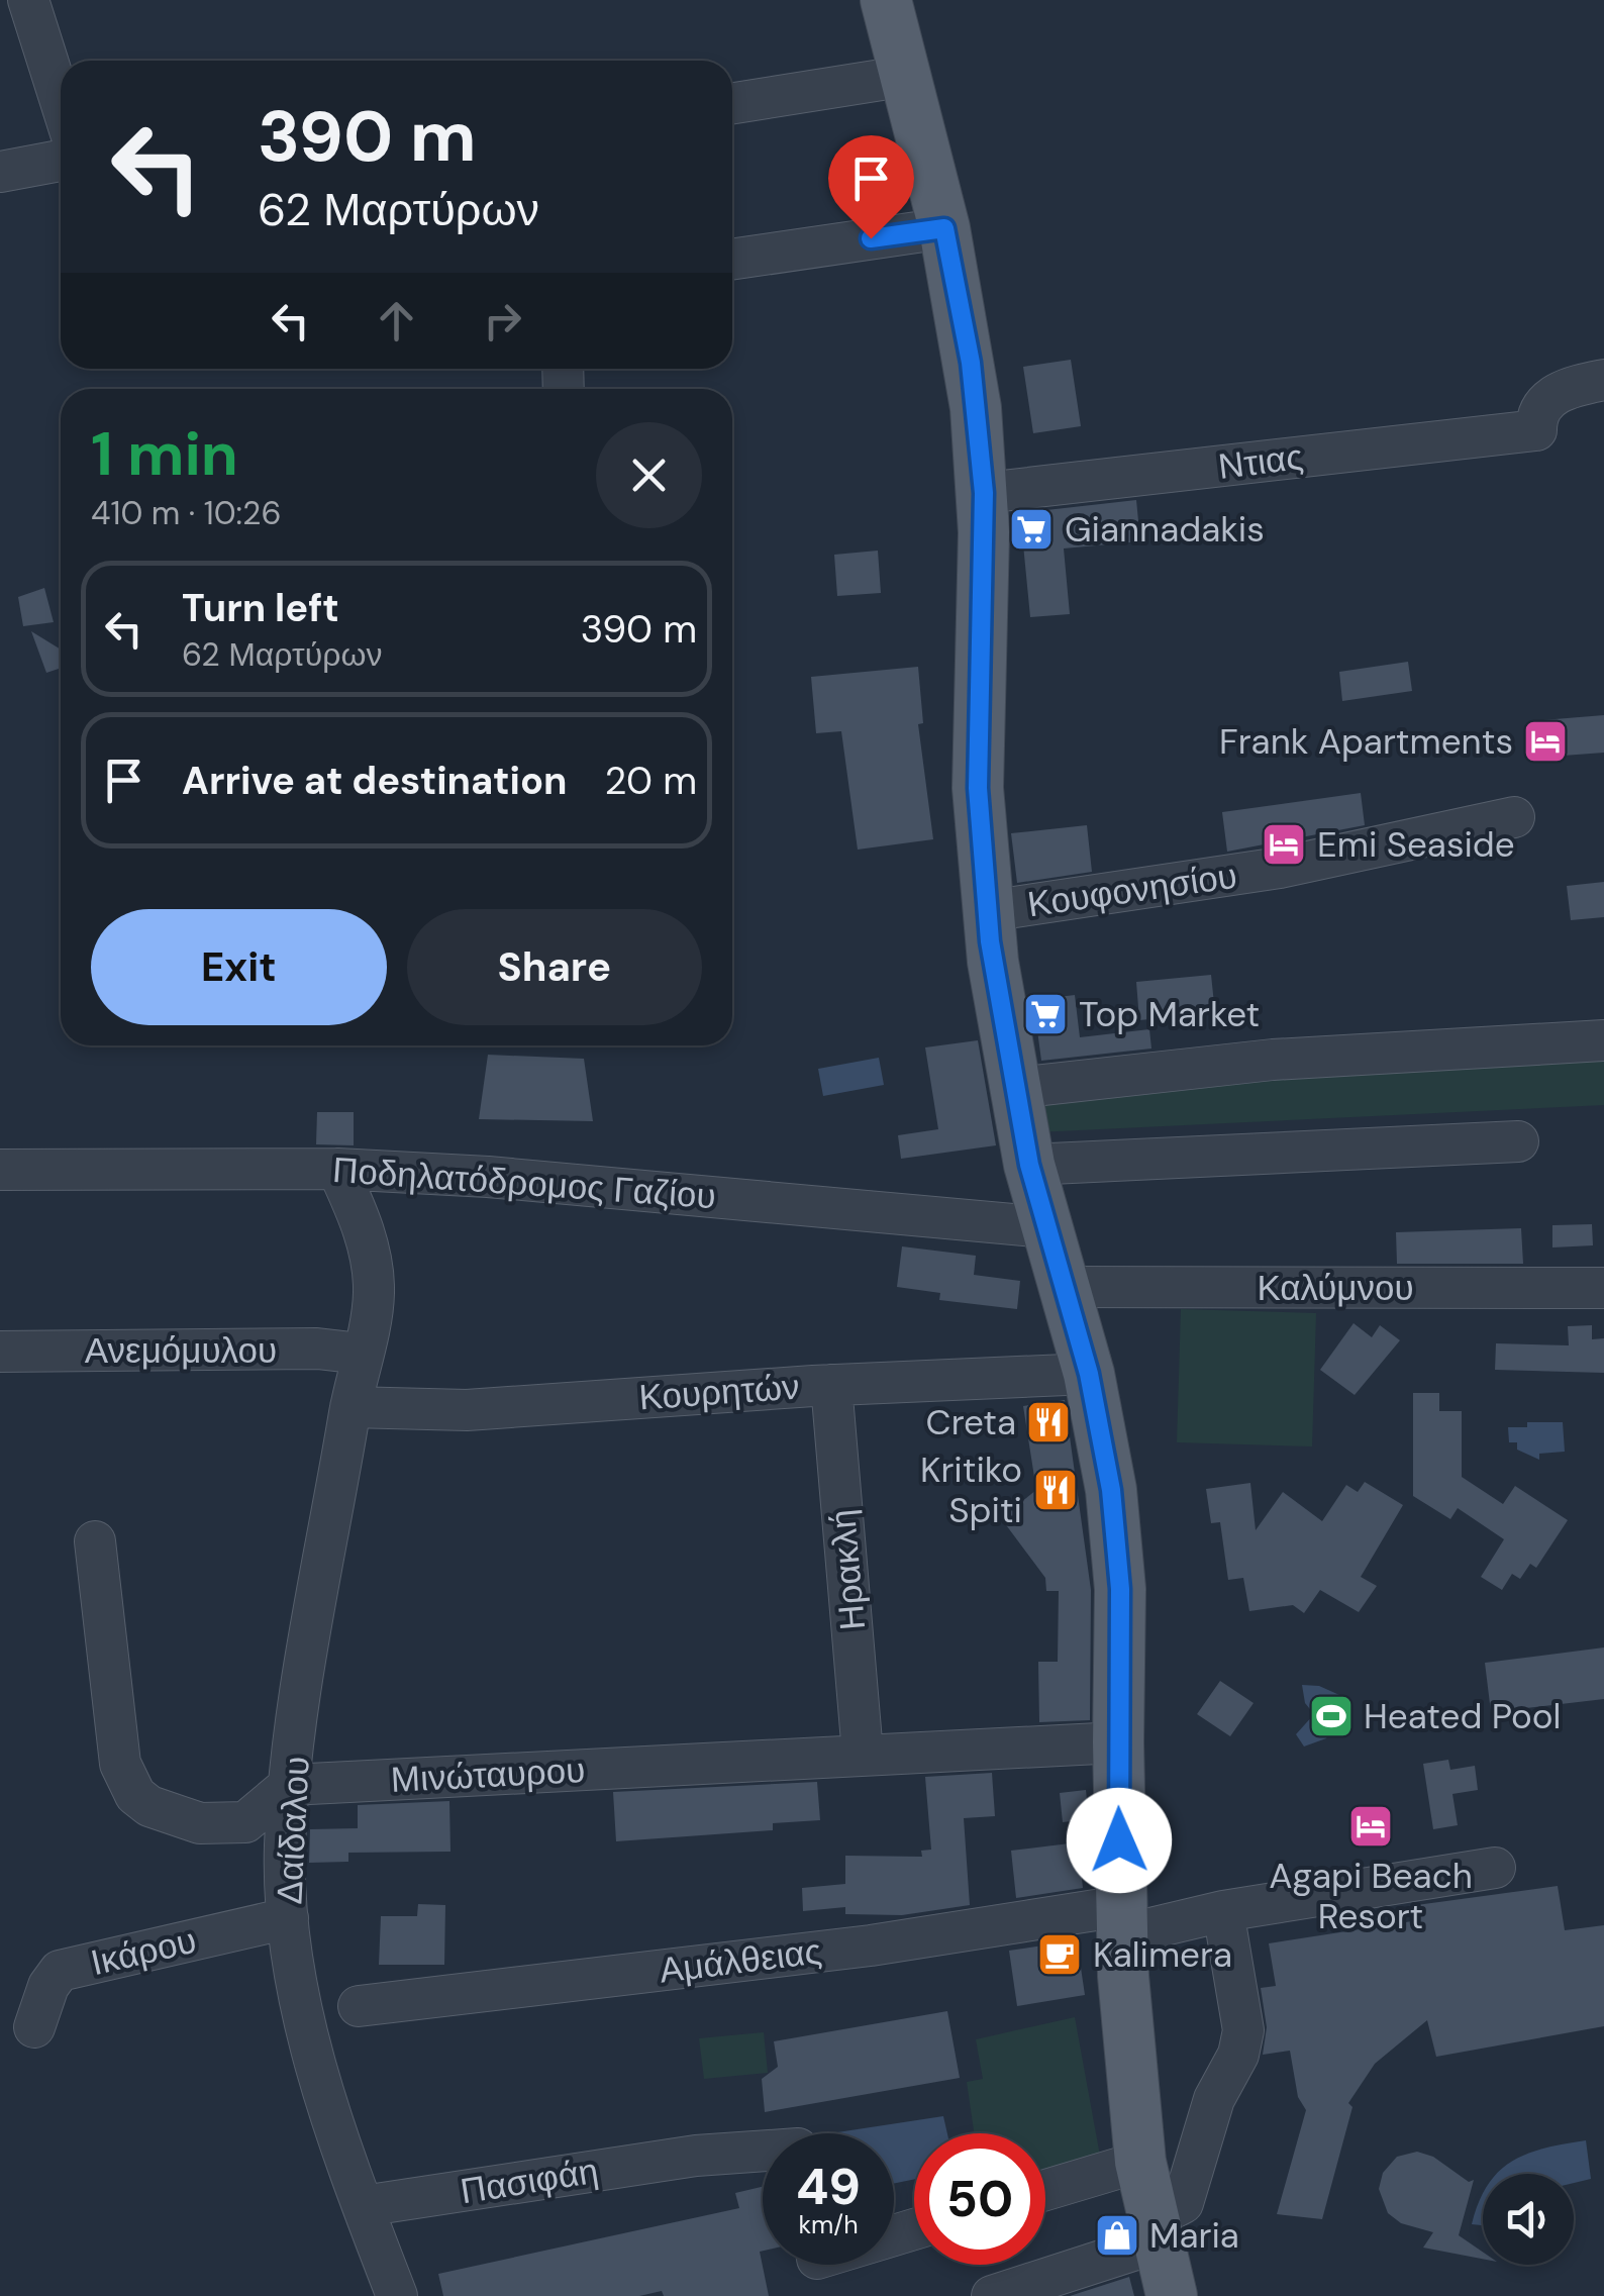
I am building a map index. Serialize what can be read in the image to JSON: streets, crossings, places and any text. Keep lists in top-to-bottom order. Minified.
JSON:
{"streets":{"street":["Ντιας","Κουφονησίου","Ποδηλατόδρομος Γαζίου","Καλύμνου","Ανεμόμυλου","Κουρητών","Ηρακλή","Μινώταυρου","Δαίδαλου","Ικάρου","Αμάλθειας","Πασιφάη"]},"crossings":[["Ποδηλατόδρομος Γαζίου","Δαίδαλου"],["Ανεμόμυλου","Δαίδαλου"],["Κουρητών","Ηρακλή"],["Κουρητών","Δαίδαλου"],["Ηρακλή","Μινώταυρου"],["Μινώταυρου","Δαίδαλου"],["Δαίδαλου","Ικάρου"],["Δαίδαλου","Πασιφάη"]],"places":{"supermarket":["Giannadakis","Top Market"],"hotel":["Frank Apartments","Emi Seaside","Agapi Beach Resort"],"restaurant":["Creta","Kritiko Spiti"],"sports":["Heated Pool"],"cafe":["Kalimera"],"shop":["Maria"]},"page":{"turn":["390 m","62 Μαρτύρων"],"heading":["1 min","410 m · 10:26"],"list":[{"name":"Turn left","note":"62 Μαρτύρων","value":"390 m"},{"name":"Arrive at destination","value":"20 m"}],"buttons":["Exit","Share"],"speed":"49 km/h","limit":"50"}}
